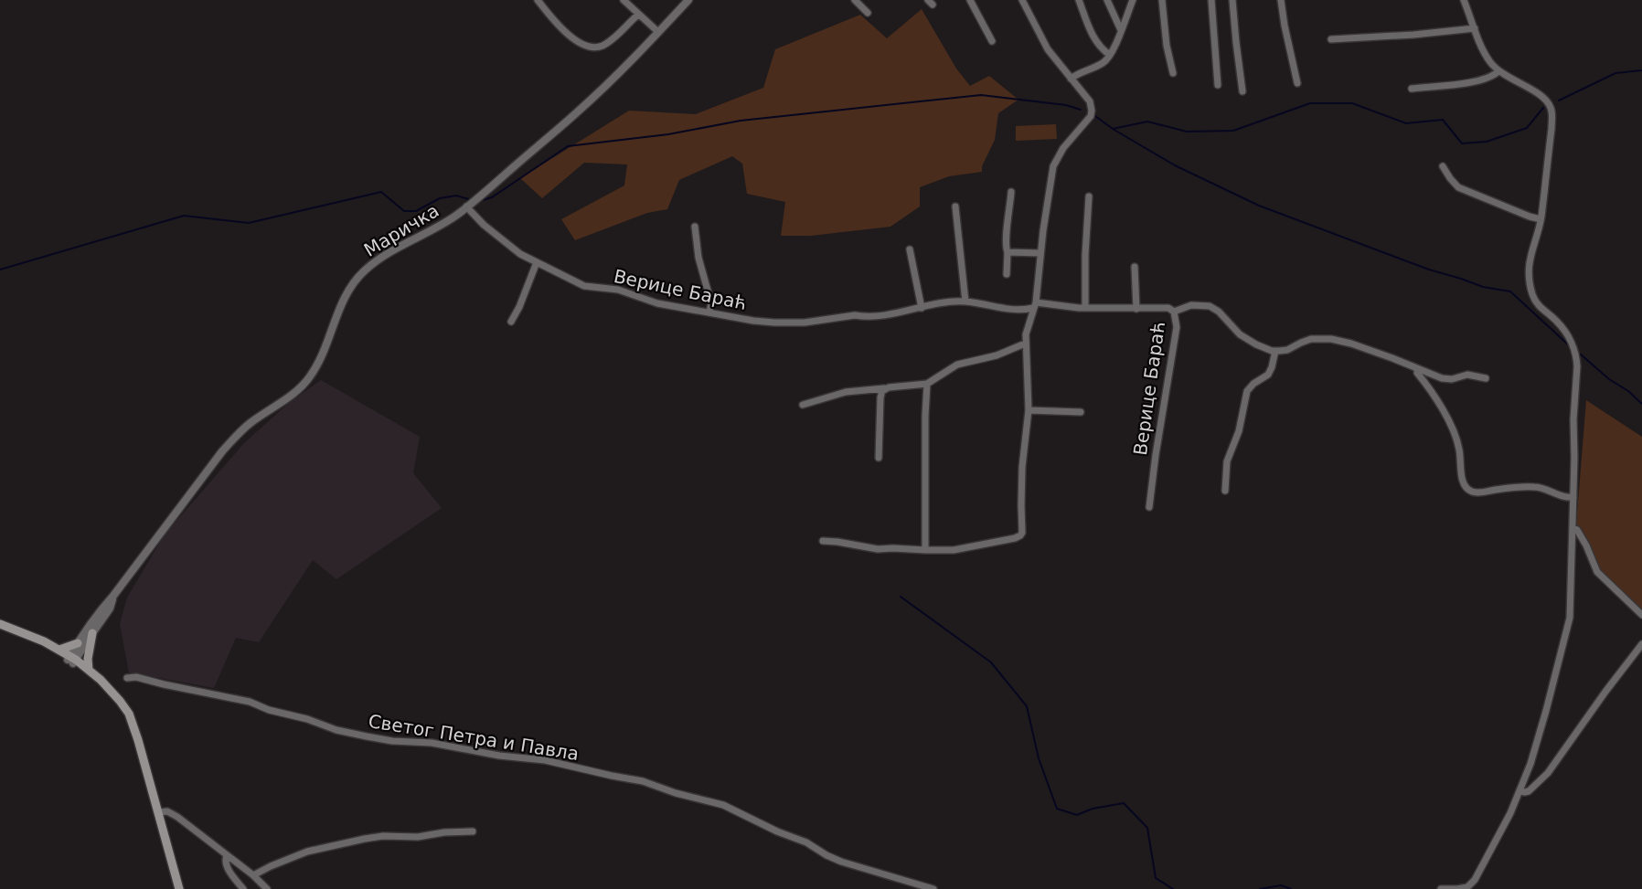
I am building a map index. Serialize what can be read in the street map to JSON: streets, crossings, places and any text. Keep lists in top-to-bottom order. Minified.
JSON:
{"streets":{"street":["Маричка","Верице Бараћ","Светог Петра и Павла"]},"crossings":[["Маричка","Верице Бараћ"]]}
